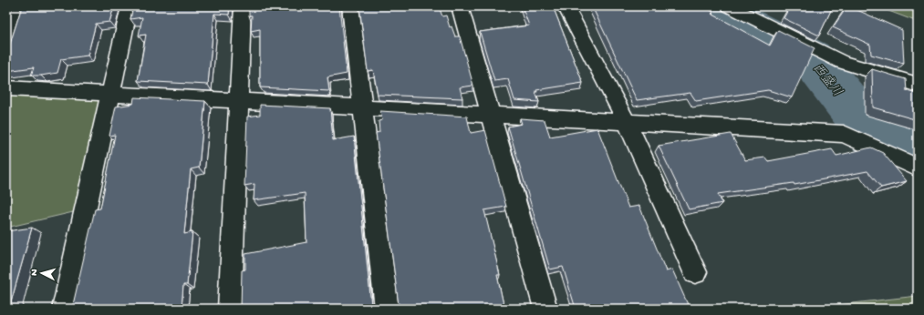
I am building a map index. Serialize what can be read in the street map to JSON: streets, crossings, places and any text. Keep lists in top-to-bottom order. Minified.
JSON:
{"water":["西盛川"],"north":"left"}
